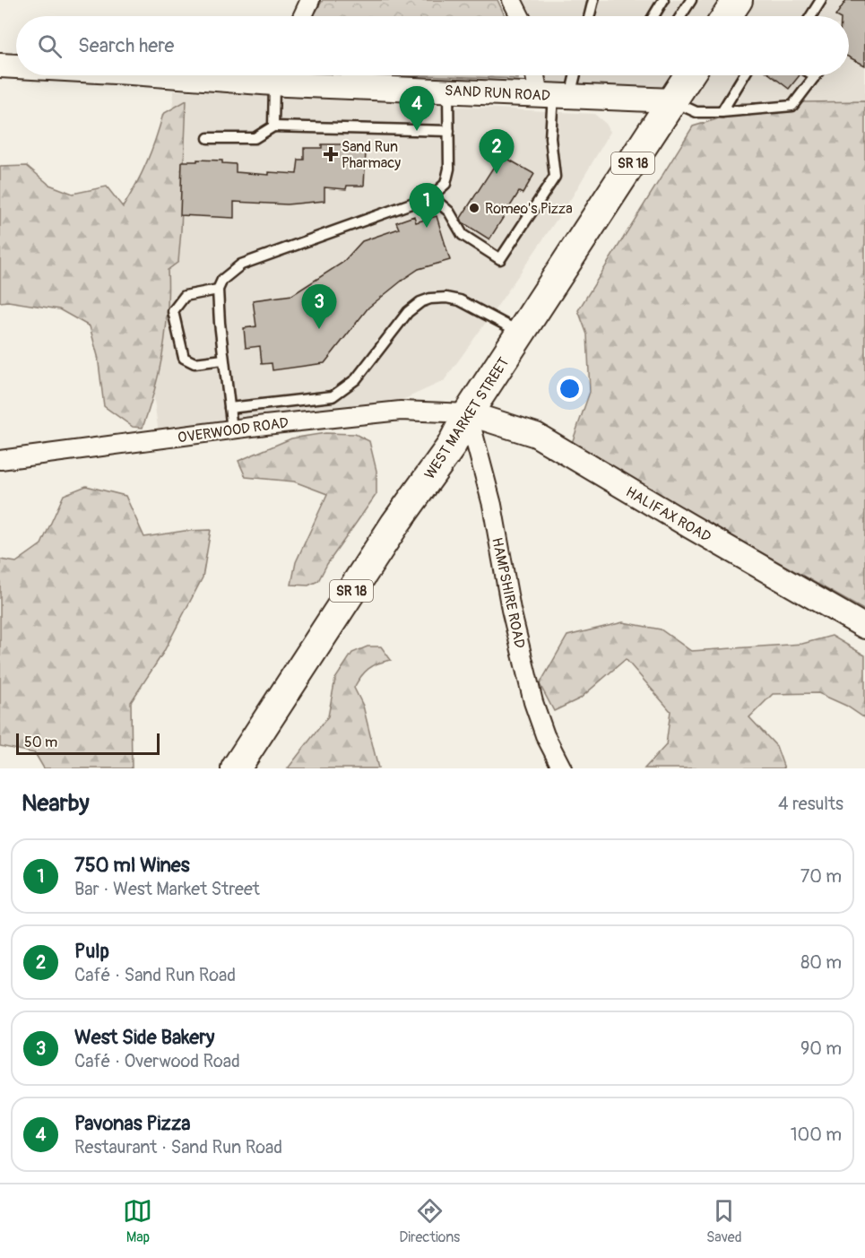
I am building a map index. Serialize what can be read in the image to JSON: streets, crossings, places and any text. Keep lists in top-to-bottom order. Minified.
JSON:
{"streets":{"main road":["SR 18","WEST MARKET STREET"],"street":["SAND RUN ROAD","OVERWOOD ROAD","HALIFAX ROAD","HAMPSHIRE ROAD"]},"crossings":[["SAND RUN ROAD","WEST MARKET STREET"],["WEST MARKET STREET","OVERWOOD ROAD"],["WEST MARKET STREET","HALIFAX ROAD"],["WEST MARKET STREET","HAMPSHIRE ROAD"],["OVERWOOD ROAD","HALIFAX ROAD"],["OVERWOOD ROAD","HAMPSHIRE ROAD"],["HALIFAX ROAD","HAMPSHIRE ROAD"]],"places":{"health":["Sand Run Pharmacy"],"other":["Romeo's Pizza"]},"scale_bar":"50 m","page":{"search":"Search here","pins":["4","2","1","3"],"scale":"50 m","heading":["Nearby","4 results"],"list":[{"mark":"1","name":"750 ml Wines","note":"Bar · West Market Street","value":"70 m"},{"mark":"2","name":"Pulp","note":"Café · Sand Run Road","value":"80 m"},{"mark":"3","name":"West Side Bakery","note":"Café · Overwood Road","value":"90 m"},{"mark":"4","name":"Pavonas Pizza","note":"Restaurant · Sand Run Road","value":"100 m"}],"nav":["Map","Directions","Saved"]}}
